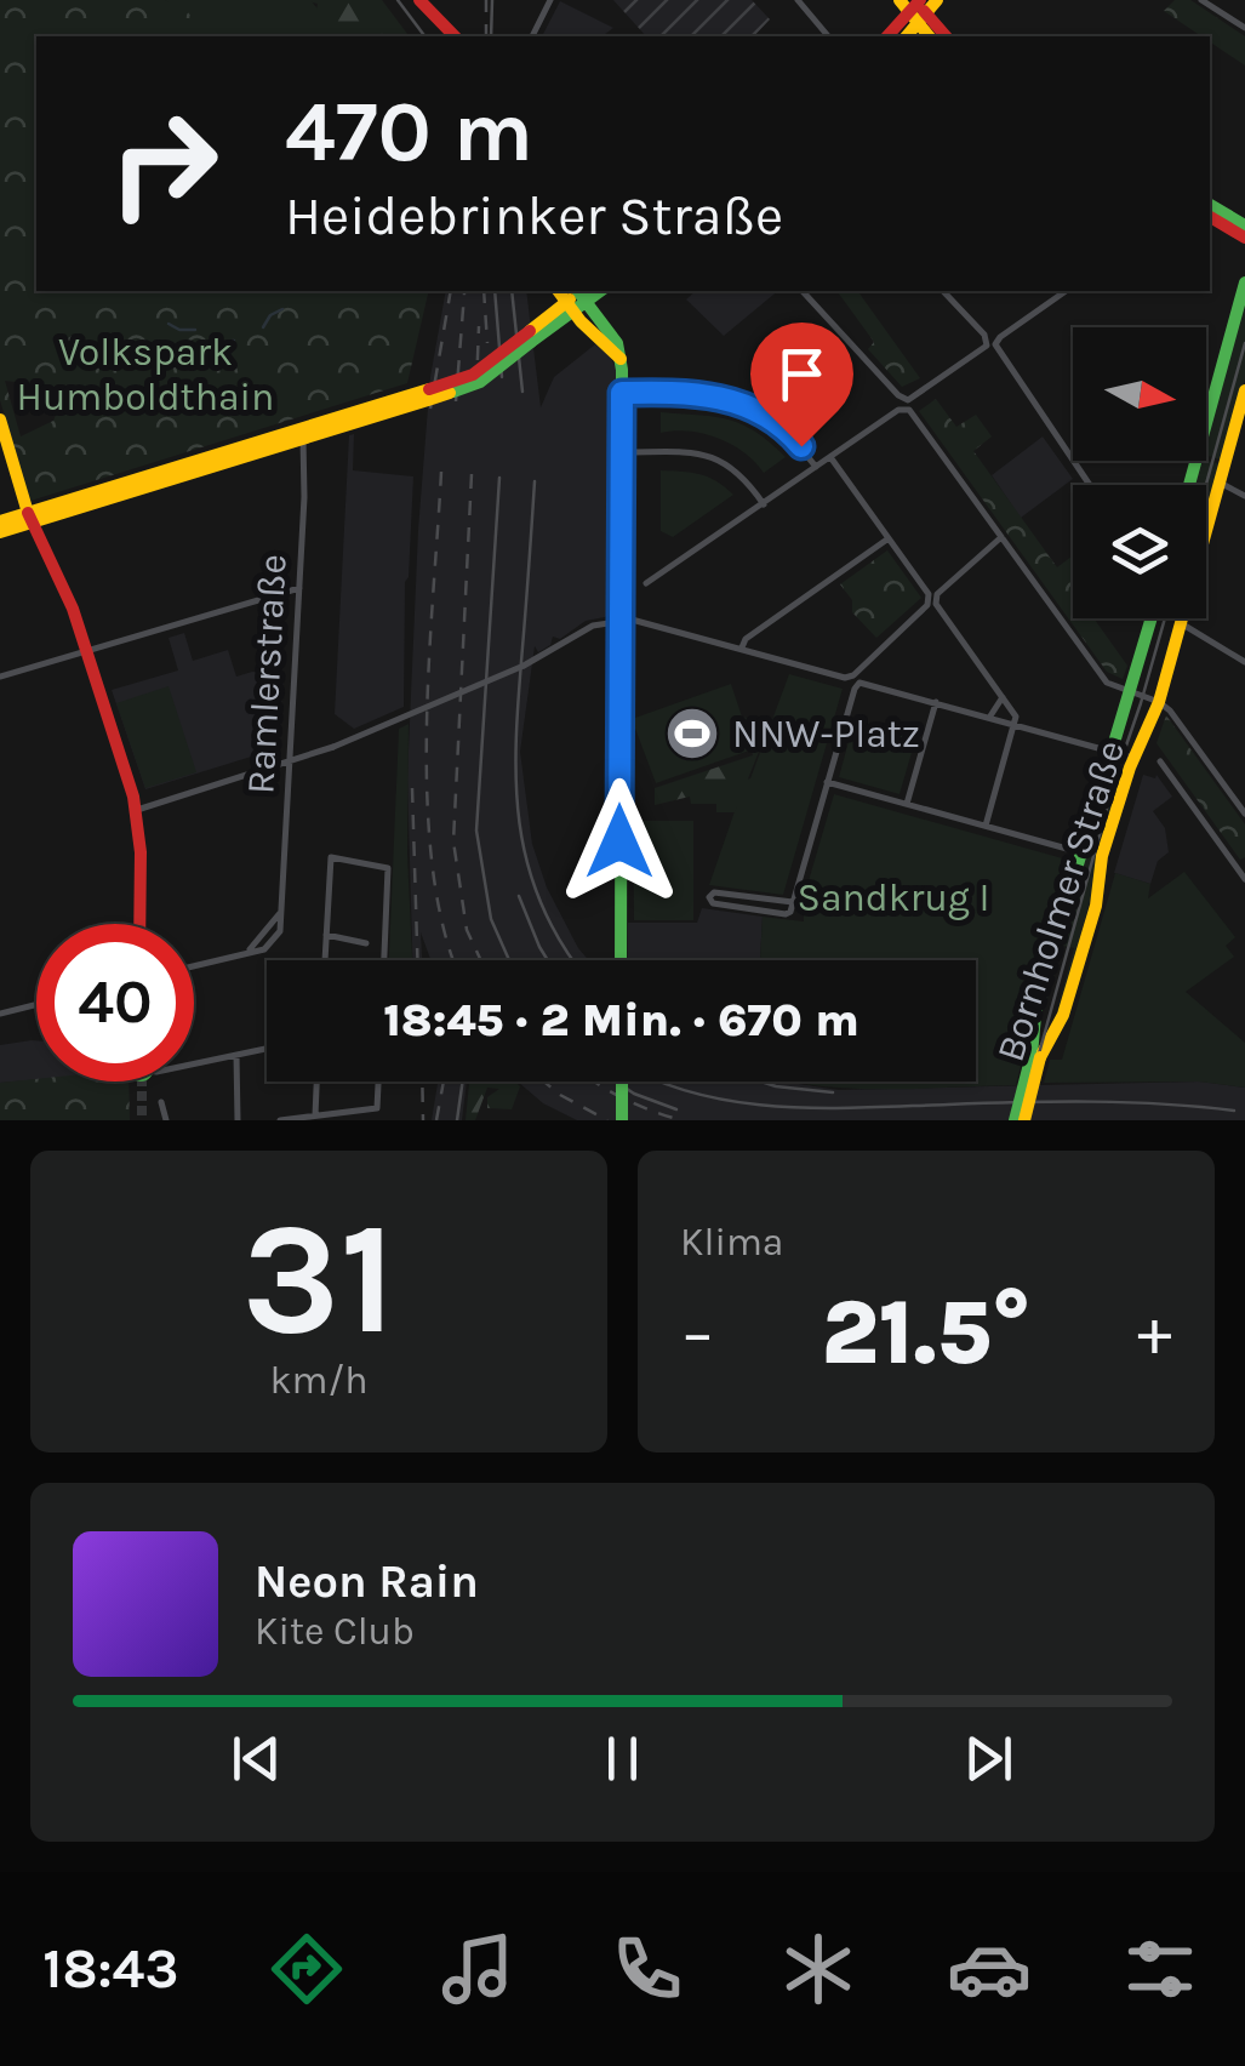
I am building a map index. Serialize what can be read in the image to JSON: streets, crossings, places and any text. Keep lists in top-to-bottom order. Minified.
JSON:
{"streets":{"main road":["Bornholmer Straße"],"street":["Ramlerstraße"]},"parks":["Volkspark Humboldthain","Sandkrug I"],"places":{"sports":["NNW-Platz"]},"north":"right","page":{"turn":["470 m","Heidebrinker Straße"],"limit":"40","trip":"18:45 · 2 Min. · 670 m","tile":[["31","km/h"],"Klima"],"heat":["−","21.5°","+"],"song":["Neon Rain","Kite Club"],"tabs":"18:43"}}
